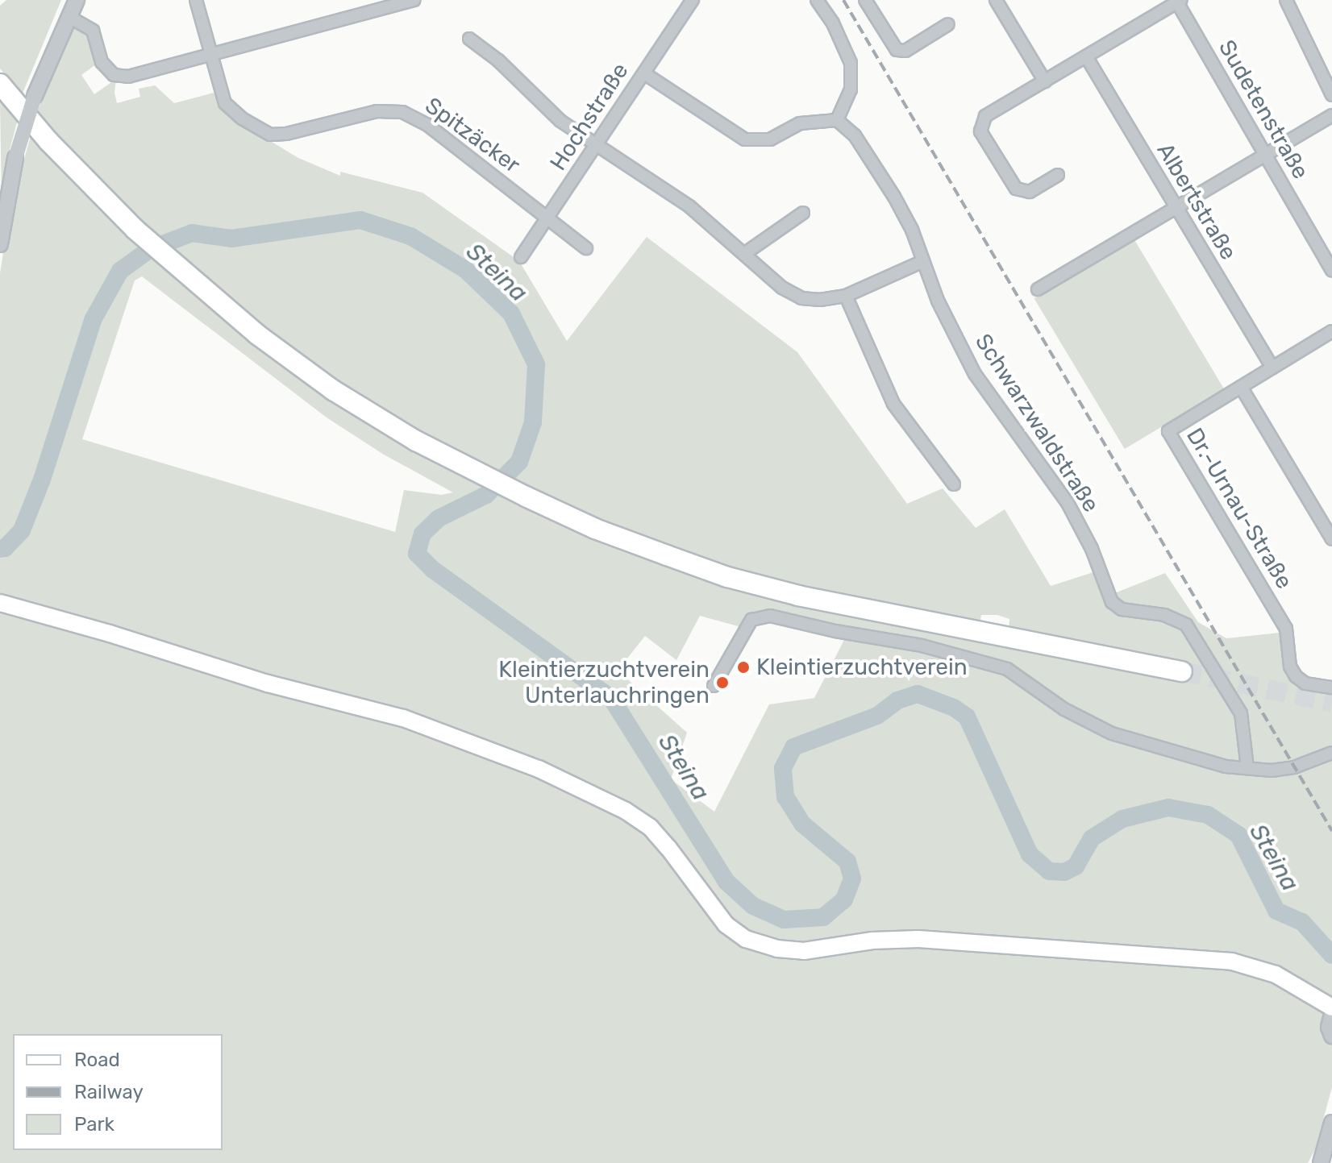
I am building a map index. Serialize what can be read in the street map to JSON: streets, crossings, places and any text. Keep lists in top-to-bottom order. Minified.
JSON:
{"streets":{"street":["Sudetenstraße","Hochstraße","Spitzäcker","Albertstraße","Schwarzwaldstraße","Dr.-Urnau-Straße"]},"crossings":[["Hochstraße","Spitzäcker"],["Albertstraße","Dr.-Urnau-Straße"]],"water":["Steina"],"places":["Kleintierzuchtverein","Kleintierzuchtverein Unterlauchringen"],"legend":["Road","Railway","Park"]}
